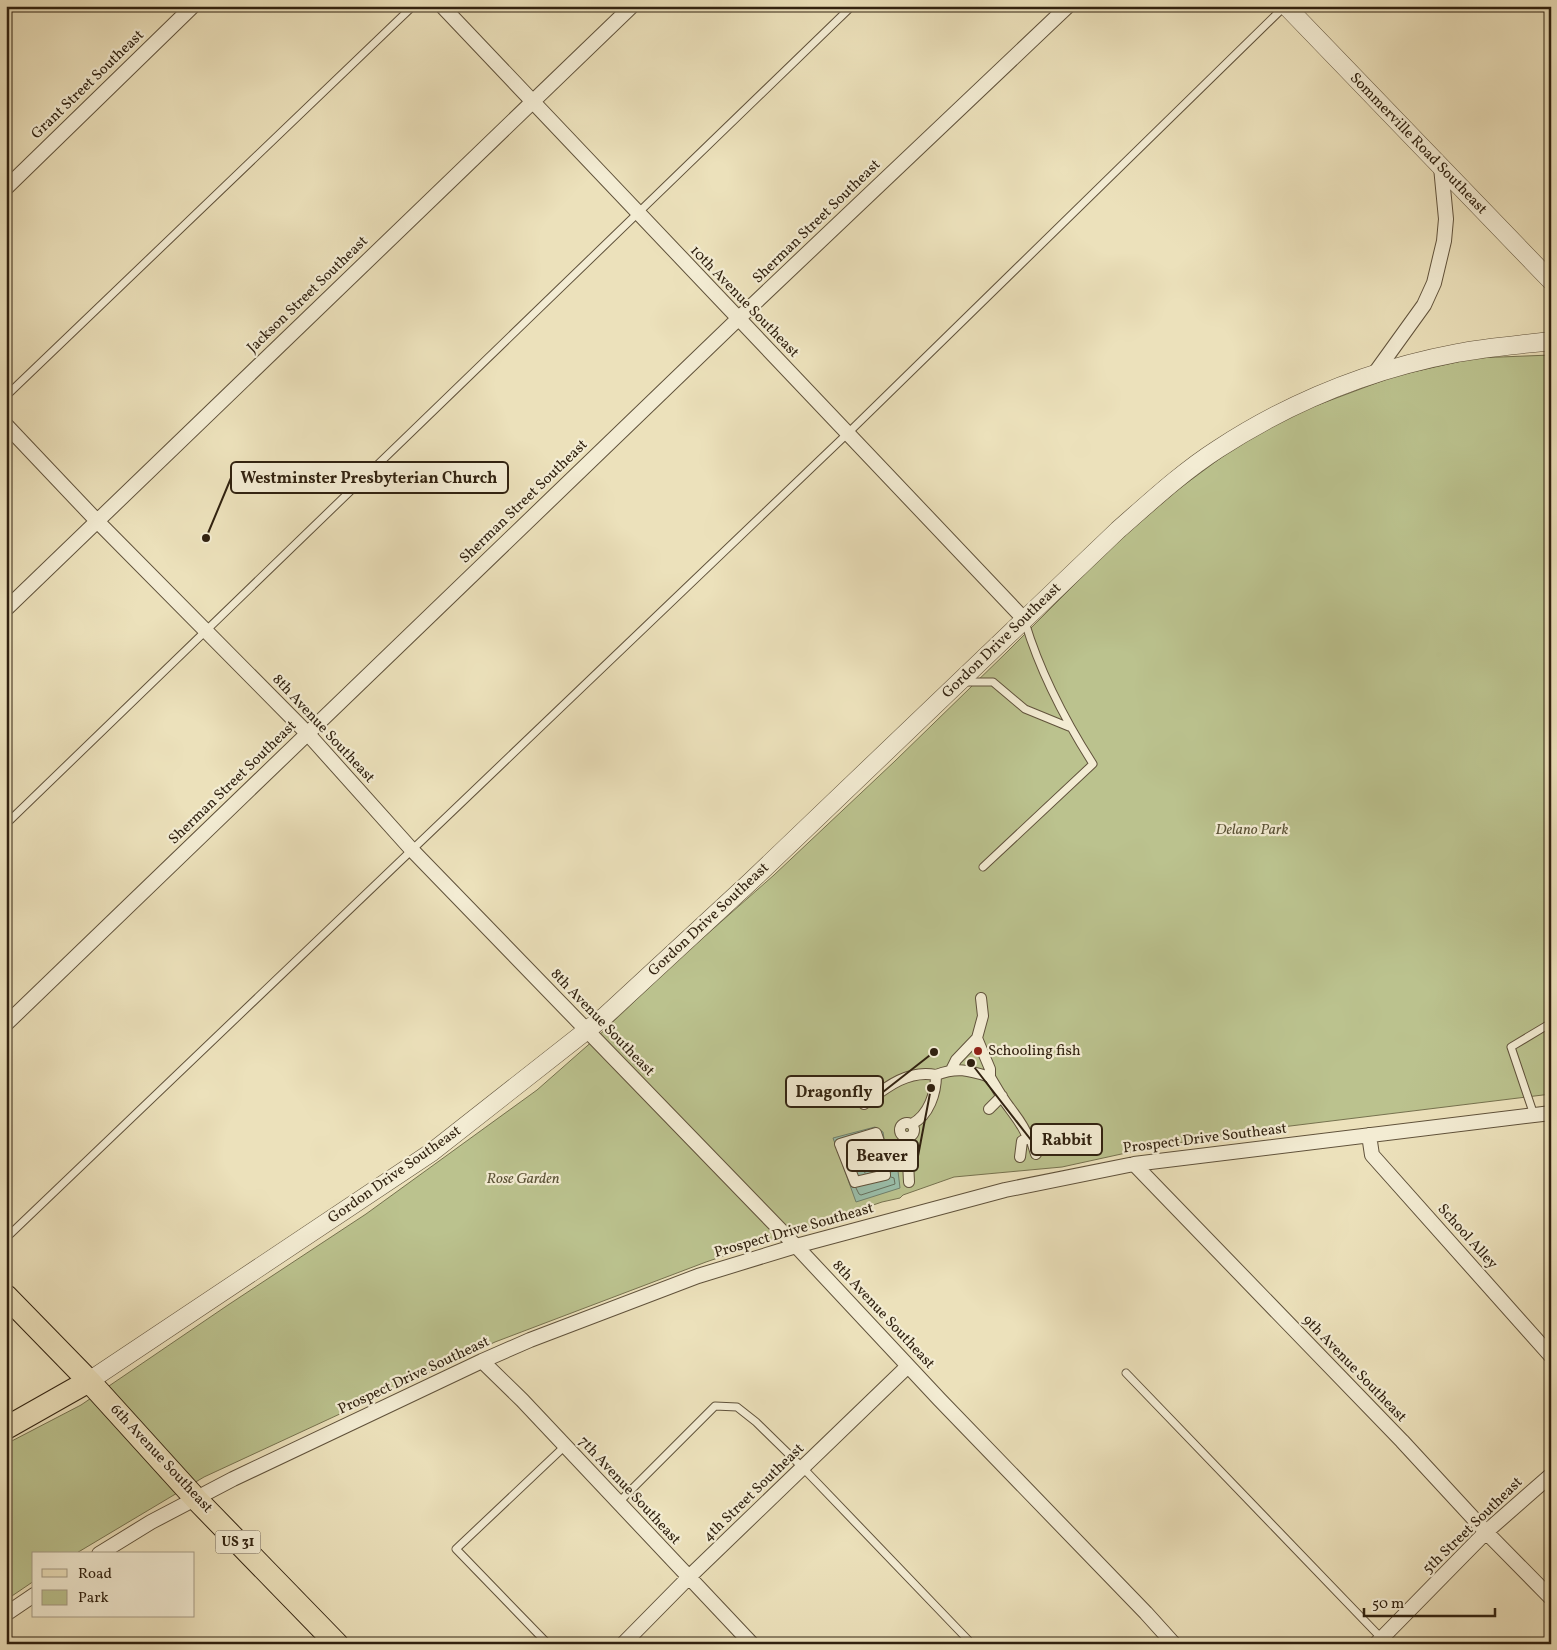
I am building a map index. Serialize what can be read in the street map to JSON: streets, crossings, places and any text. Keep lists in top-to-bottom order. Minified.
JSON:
{"streets":{"main road":["Gordon Drive Southeast","6th Avenue Southeast","US 31"],"street":["Grant Street Southeast","Sommerville Road Southeast","Sherman Street Southeast","Jackson Street Southeast","10th Avenue Southeast","8th Avenue Southeast","Prospect Drive Southeast","School Alley","9th Avenue Southeast","7th Avenue Southeast","4th Street Southeast","5th Street Southeast"]},"crossings":[["Sherman Street Southeast","10th Avenue Southeast"],["Sherman Street Southeast","8th Avenue Southeast"],["Jackson Street Southeast","10th Avenue Southeast"],["Jackson Street Southeast","8th Avenue Southeast"],["10th Avenue Southeast","Gordon Drive Southeast"],["Gordon Drive Southeast","8th Avenue Southeast"],["Gordon Drive Southeast","6th Avenue Southeast"],["8th Avenue Southeast","Prospect Drive Southeast"],["8th Avenue Southeast","4th Street Southeast"],["Prospect Drive Southeast","School Alley"],["Prospect Drive Southeast","9th Avenue Southeast"],["Prospect Drive Southeast","6th Avenue Southeast"],["Prospect Drive Southeast","7th Avenue Southeast"],["9th Avenue Southeast","5th Street Southeast"],["7th Avenue Southeast","4th Street Southeast"]],"parks":["Delano Park","Rose Garden"],"places":["Westminster Presbyterian Church","Schooling fish","Dragonfly","Rabbit","Beaver"],"legend":["Road","Park"],"scale_bar":"50 m"}
